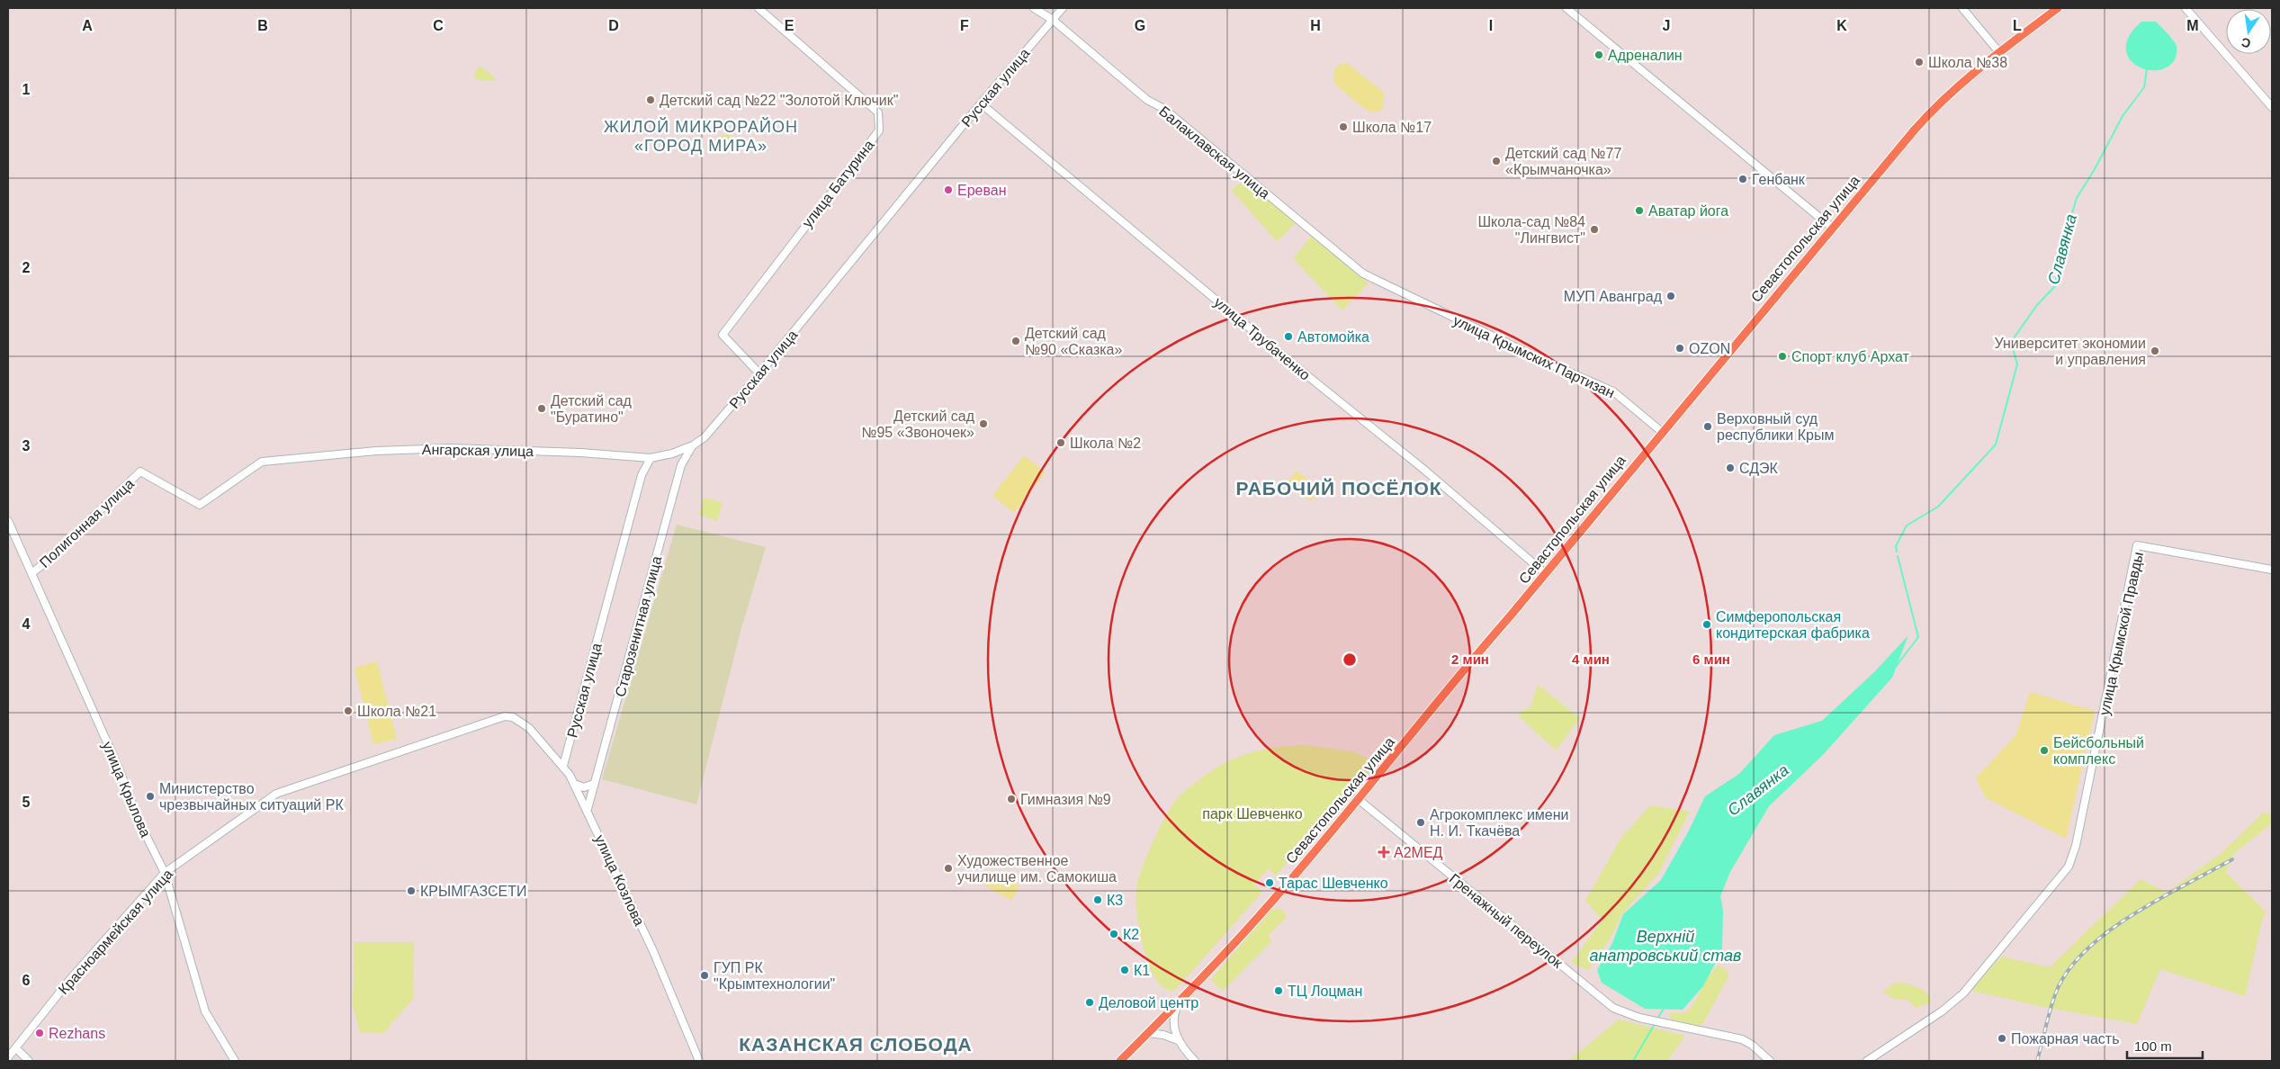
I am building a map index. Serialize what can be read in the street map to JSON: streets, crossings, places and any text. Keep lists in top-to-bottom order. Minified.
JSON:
{"streets":{"main road":["Русская улица","Балаклавская улица","улица Батурина","Севастопольская улица","улица Трубаченко","улица Крымских Партизан","Ангарская улица","Полигонная улица","Старозенитная улица","улица Крымской Правды","улица Крылова","улица Козлова","Гренажный переулок","Красноармейская улица"]},"crossings":[["Русская улица","Балаклавская улица"],["Русская улица","улица Батурина"],["Русская улица","улица Трубаченко"],["Русская улица","Ангарская улица"],["Русская улица","Старозенитная улица"],["Русская улица","улица Козлова"],["Балаклавская улица","улица Крымских Партизан"],["Севастопольская улица","улица Трубаченко"],["Севастопольская улица","улица Крымских Партизан"],["Севастопольская улица","Гренажный переулок"],["Ангарская улица","Полигонная улица"],["Полигонная улица","улица Крылова"],["Старозенитная улица","улица Козлова"],["улица Крылова","Красноармейская улица"],["улица Козлова","Красноармейская улица"]],"districts":["ЖИЛОЙ МИКРОРАЙОН «ГОРОД МИРА»","РАБОЧИЙ ПОСЁЛОК","КАЗАНСКАЯ СЛОБОДА"],"water":["Славянка","Верхній анатровський став"],"parks":["парк Шевченко"],"places":{"other":["Адреналин","Школа №38","Детский сад №22 \"Золотой Ключик\"","Школа №17","Детский сад №77 «Крымчаночка»","Генбанк","Ереван","Аватар йога","Школа-сад №84 \"Лингвист\"","МУП Аванград","Автомойка","Детский сад №90 «Сказка»","OZON","Университет экономии и управления","Спорт клуб Архат","Детский сад \"Буратино\"","Детский сад №95 «Звоночек»","Верховный суд республики Крым","Школа №2","СДЭК","Симферопольская кондитерская фабрика","Школа №21","Бейсбольный комплекс","Министерство чрезвычайных ситуаций РК","Гимназия №9","Агрокомплекс имени Н. И. Ткачёва","Художественное училище им. Самокиша","Тарас Шевченко","КРЫМГАЗСЕТИ","К3","К2","К1","ГУП РК \"Крымтехнологии\"","ТЦ Лоцман","Деловой центр","Rezhans","Пожарная часть"],"health":["А2МЕД"]},"scale_bar":"100 m","north":"bottom","grid":{"columns":["A","B","C","D","E","F","G","H","I","J","K","L","M"],"rows":["1","2","3","4","5","6"]},"rings":["2 мин","4 мин","6 мин"]}
